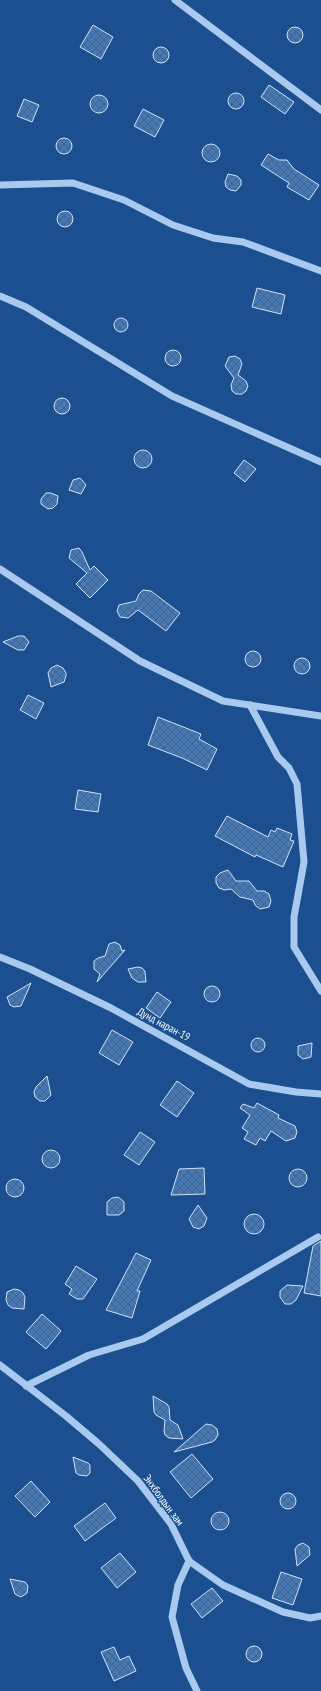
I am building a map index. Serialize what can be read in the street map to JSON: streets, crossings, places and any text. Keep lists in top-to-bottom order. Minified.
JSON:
{"streets":{"street":["Дунд наран-19","Энхболдын зам"]}}
